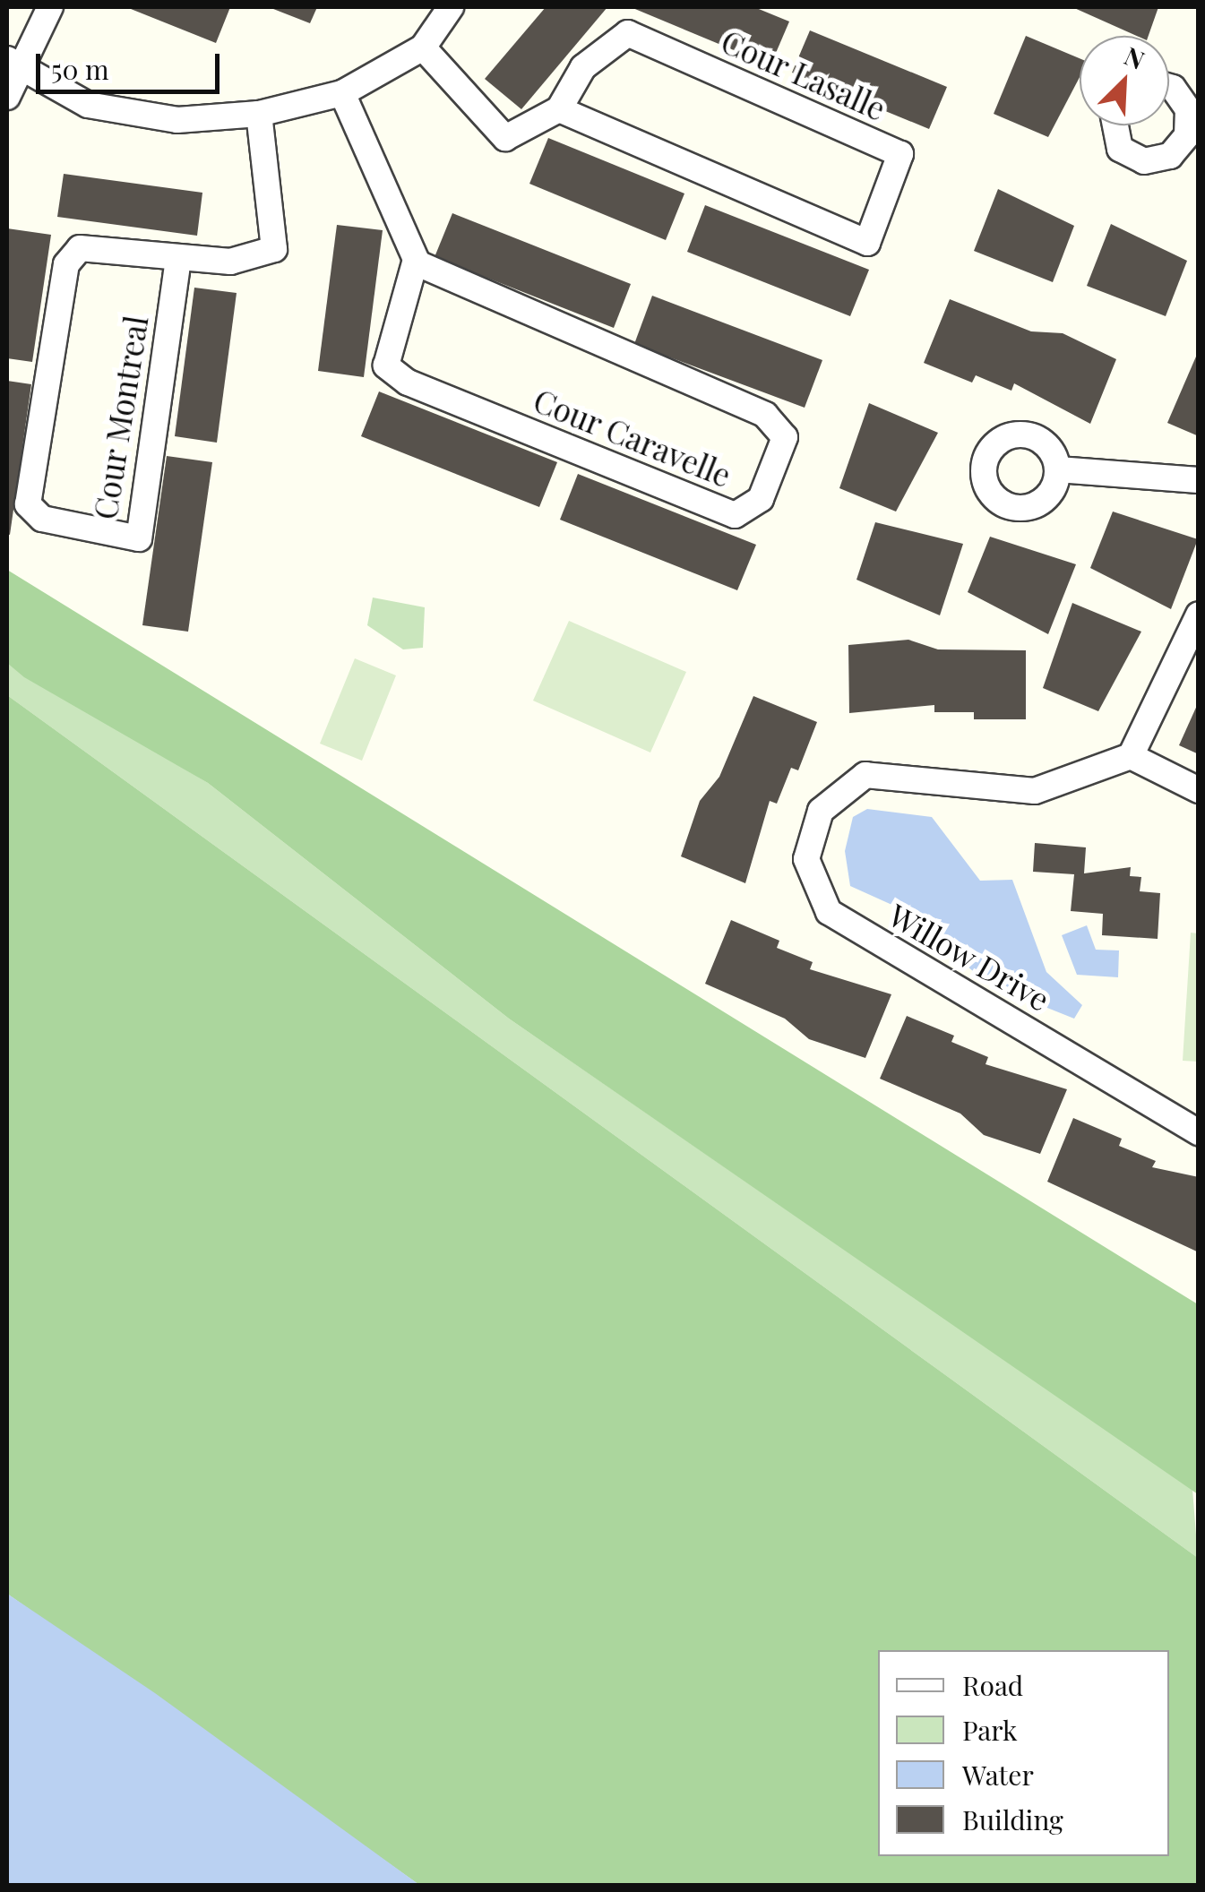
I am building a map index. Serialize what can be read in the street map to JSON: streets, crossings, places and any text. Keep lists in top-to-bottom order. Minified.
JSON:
{"streets":{"street":["Cour Lasalle","Cour Montreal","Cour Caravelle","Willow Drive"]},"legend":["Road","Park","Water","Building"],"scale_bar":"50 m","north":"top right"}
